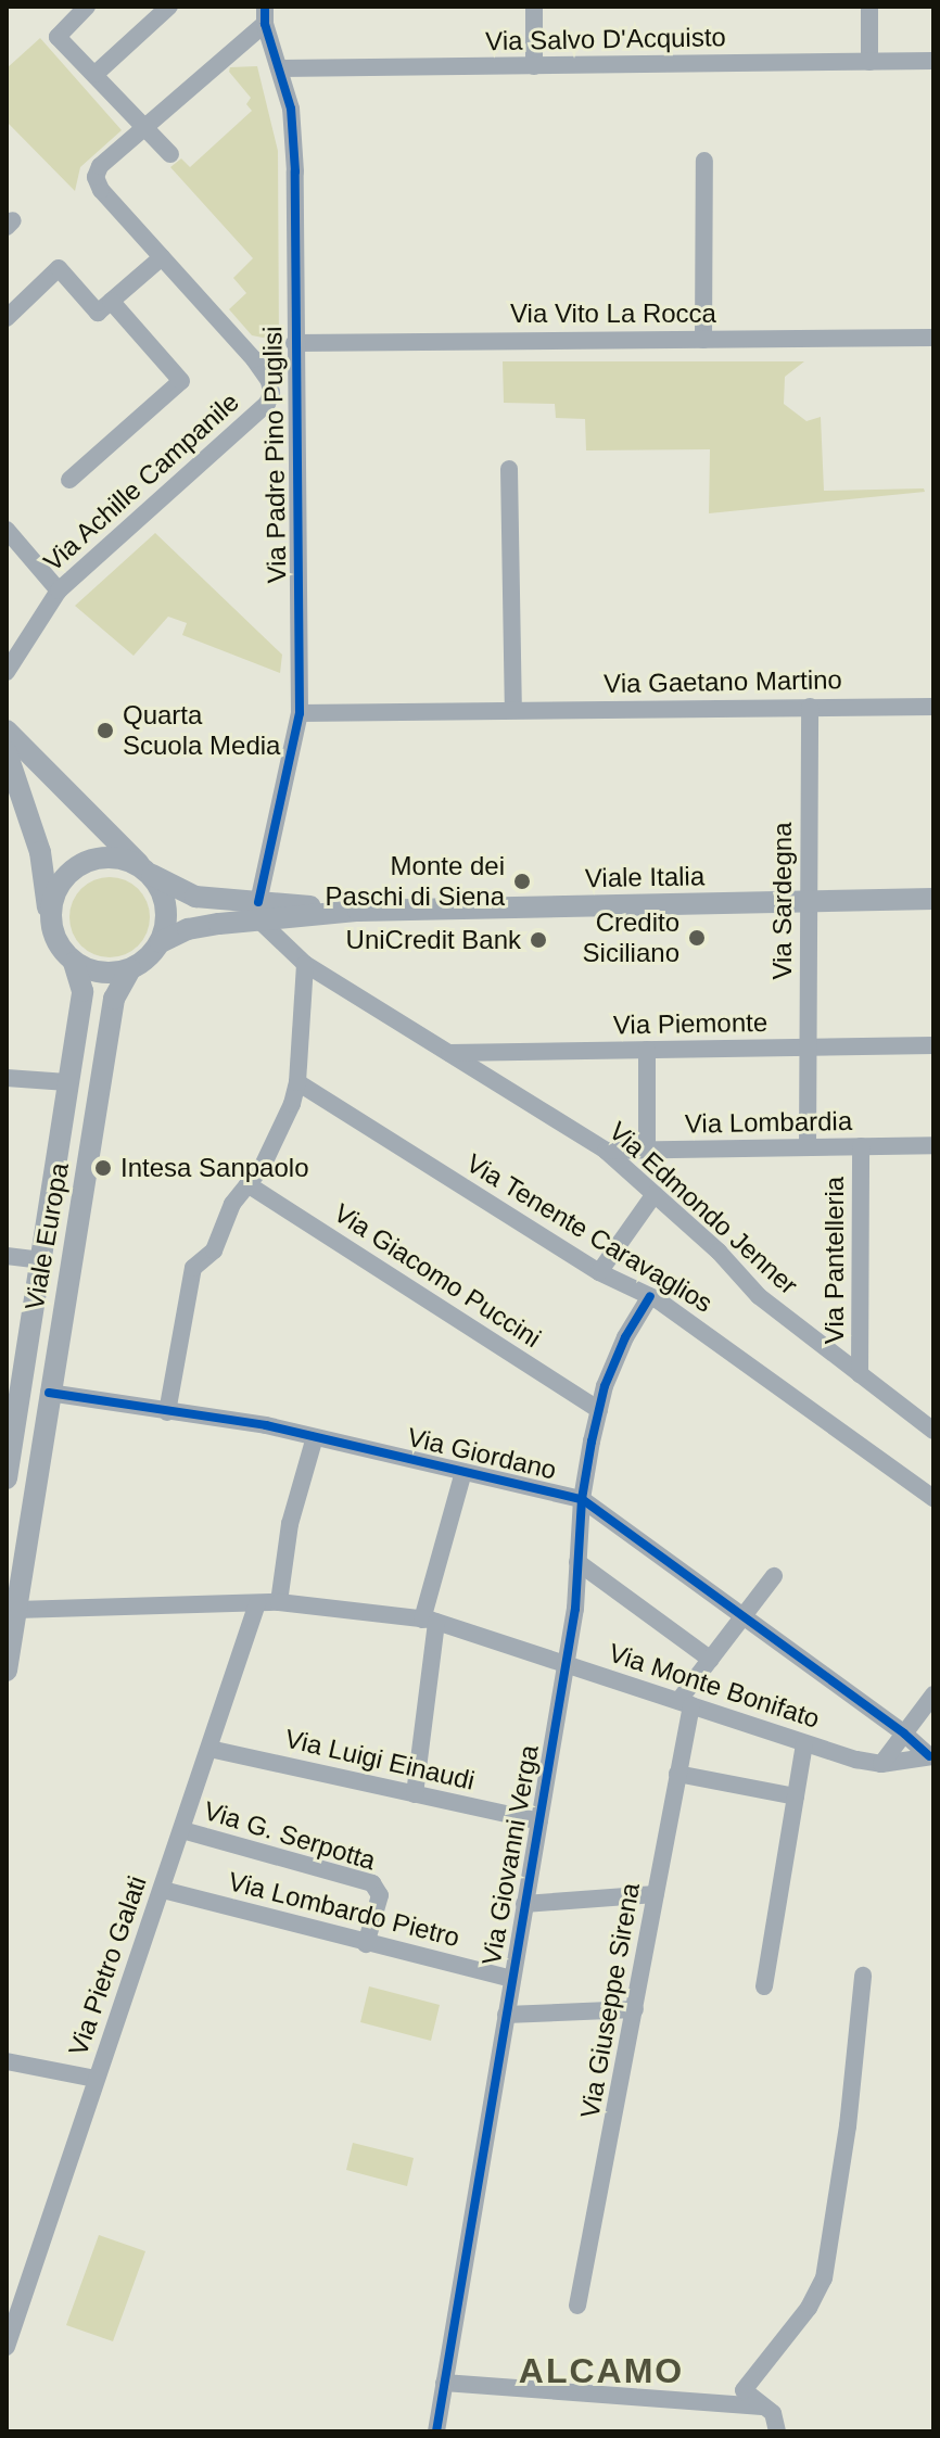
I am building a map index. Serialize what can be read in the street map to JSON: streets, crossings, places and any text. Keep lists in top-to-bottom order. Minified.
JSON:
{"streets":{"street":["Via Salvo D'Acquisto","Via Vito La Rocca","Via Padre Pino Puglisi","Via Achille Campanile","Via Gaetano Martino","Viale Italia","Via Sardegna","Via Piemonte","Via Lombardia","Via Edmondo Jenner","Via Tenente Caravaglios","Viale Europa","Via Pantelleria","Via Giacomo Puccini","Via Giordano","Via Monte Bonifato","Via Luigi Einaudi","Via G. Serpotta","Via Giovanni Verga","Via Lombardo Pietro","Via Pietro Galati","Via Giuseppe Sirena"]},"crossings":[["Via Salvo D'Acquisto","Via Padre Pino Puglisi"],["Via Vito La Rocca","Via Padre Pino Puglisi"],["Via Padre Pino Puglisi","Via Gaetano Martino"],["Via Padre Pino Puglisi","Viale Italia"],["Via Padre Pino Puglisi","Via Edmondo Jenner"],["Via Gaetano Martino","Via Sardegna"],["Viale Italia","Via Sardegna"],["Viale Italia","Via Edmondo Jenner"],["Viale Italia","Viale Europa"],["Via Sardegna","Via Piemonte"],["Via Sardegna","Via Lombardia"],["Via Piemonte","Via Edmondo Jenner"],["Via Lombardia","Via Edmondo Jenner"],["Via Lombardia","Via Pantelleria"],["Via Edmondo Jenner","Via Pantelleria"],["Via Tenente Caravaglios","Via Giovanni Verga"],["Viale Europa","Via Giordano"],["Viale Europa","Via Monte Bonifato"],["Via Giacomo Puccini","Via Giovanni Verga"],["Via Giordano","Via Monte Bonifato"],["Via Giordano","Via Giovanni Verga"],["Via Monte Bonifato","Via Giovanni Verga"],["Via Monte Bonifato","Via Pietro Galati"],["Via Monte Bonifato","Via Giuseppe Sirena"],["Via Luigi Einaudi","Via Giovanni Verga"],["Via Luigi Einaudi","Via Pietro Galati"],["Via G. Serpotta","Via Lombardo Pietro"],["Via G. Serpotta","Via Pietro Galati"],["Via Giovanni Verga","Via Lombardo Pietro"],["Via Lombardo Pietro","Via Pietro Galati"]],"districts":["ALCAMO"],"places":["Quarta Scuola Media","Monte dei Paschi di Siena","Credito Siciliano","UniCredit Bank","Intesa Sanpaolo"]}
